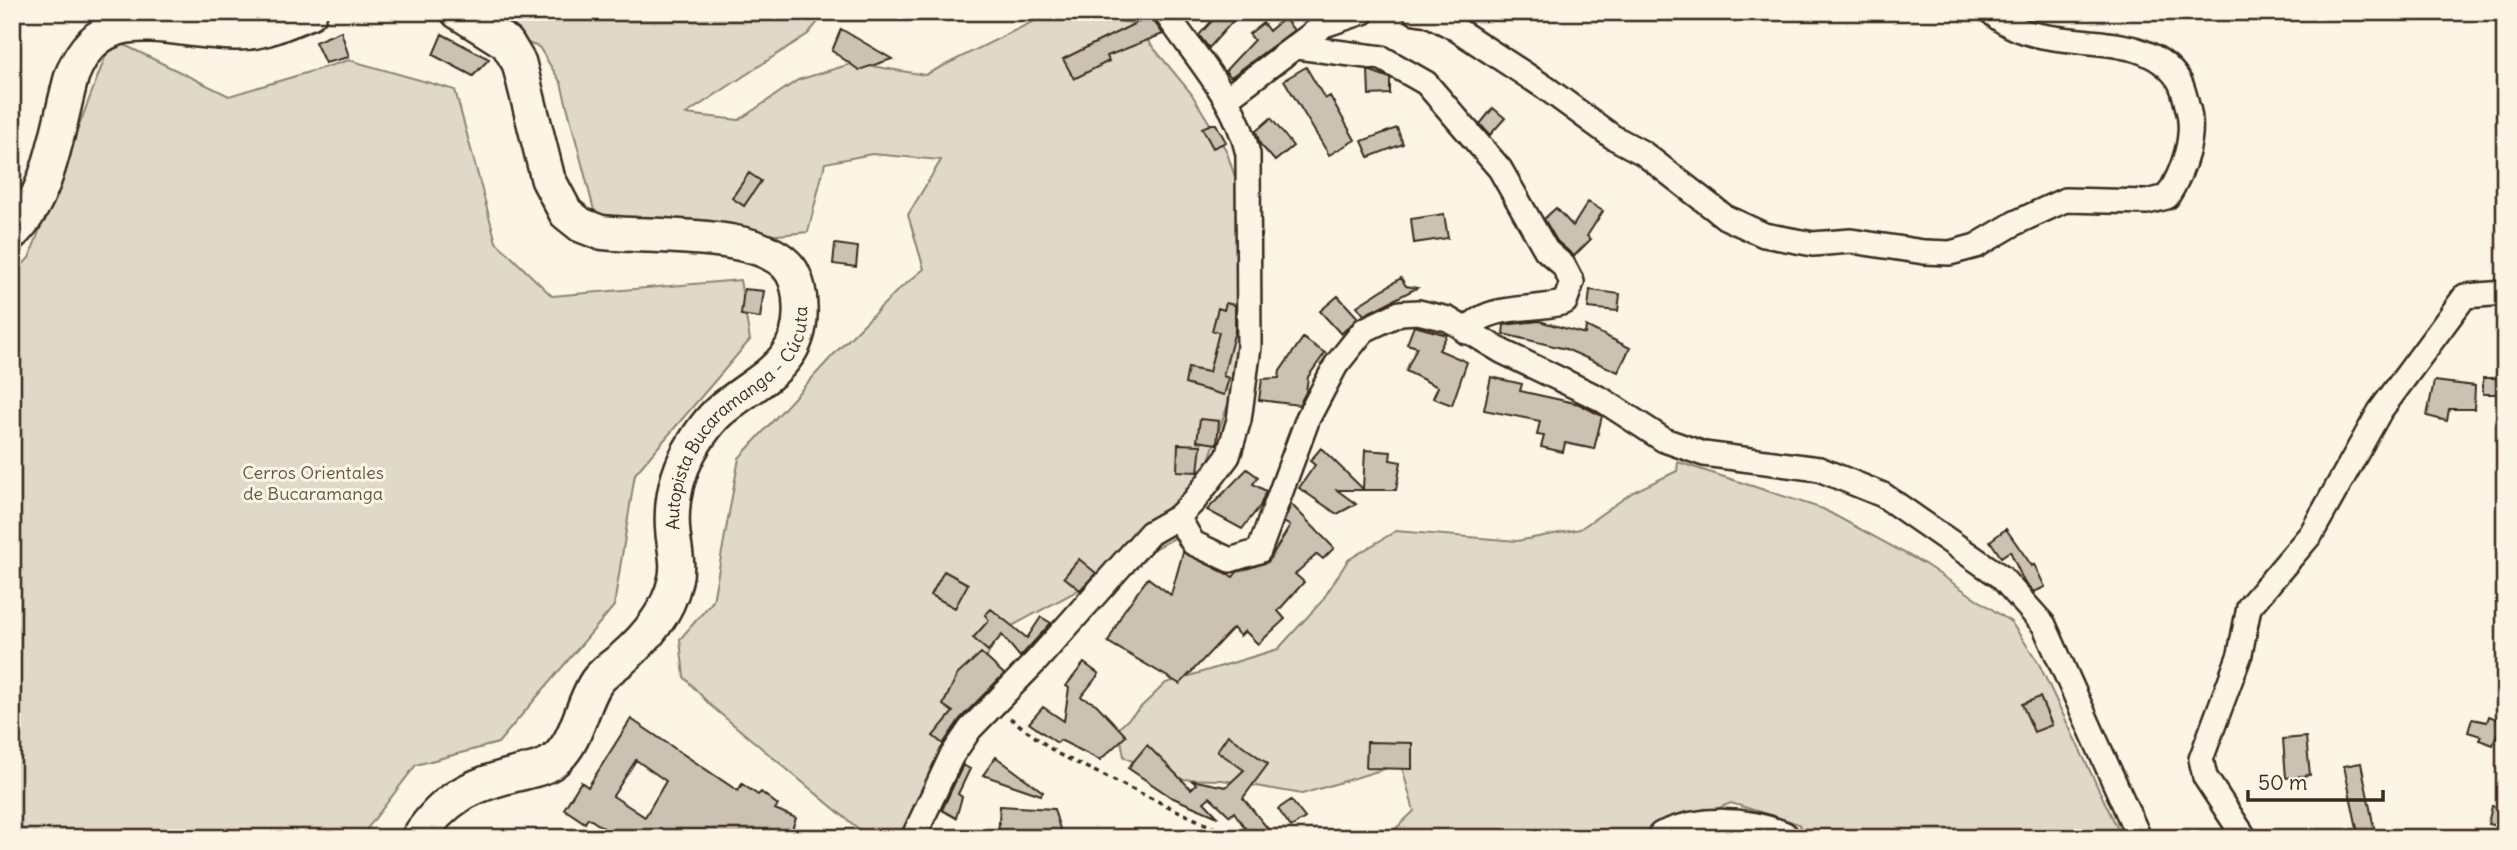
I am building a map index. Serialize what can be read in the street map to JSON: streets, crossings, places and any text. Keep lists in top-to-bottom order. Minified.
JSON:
{"streets":{"highway":["Autopista Bucaramanga - Cúcuta"]},"parks":["Cerros Orientales de Bucaramanga"],"scale_bar":"50 m"}
